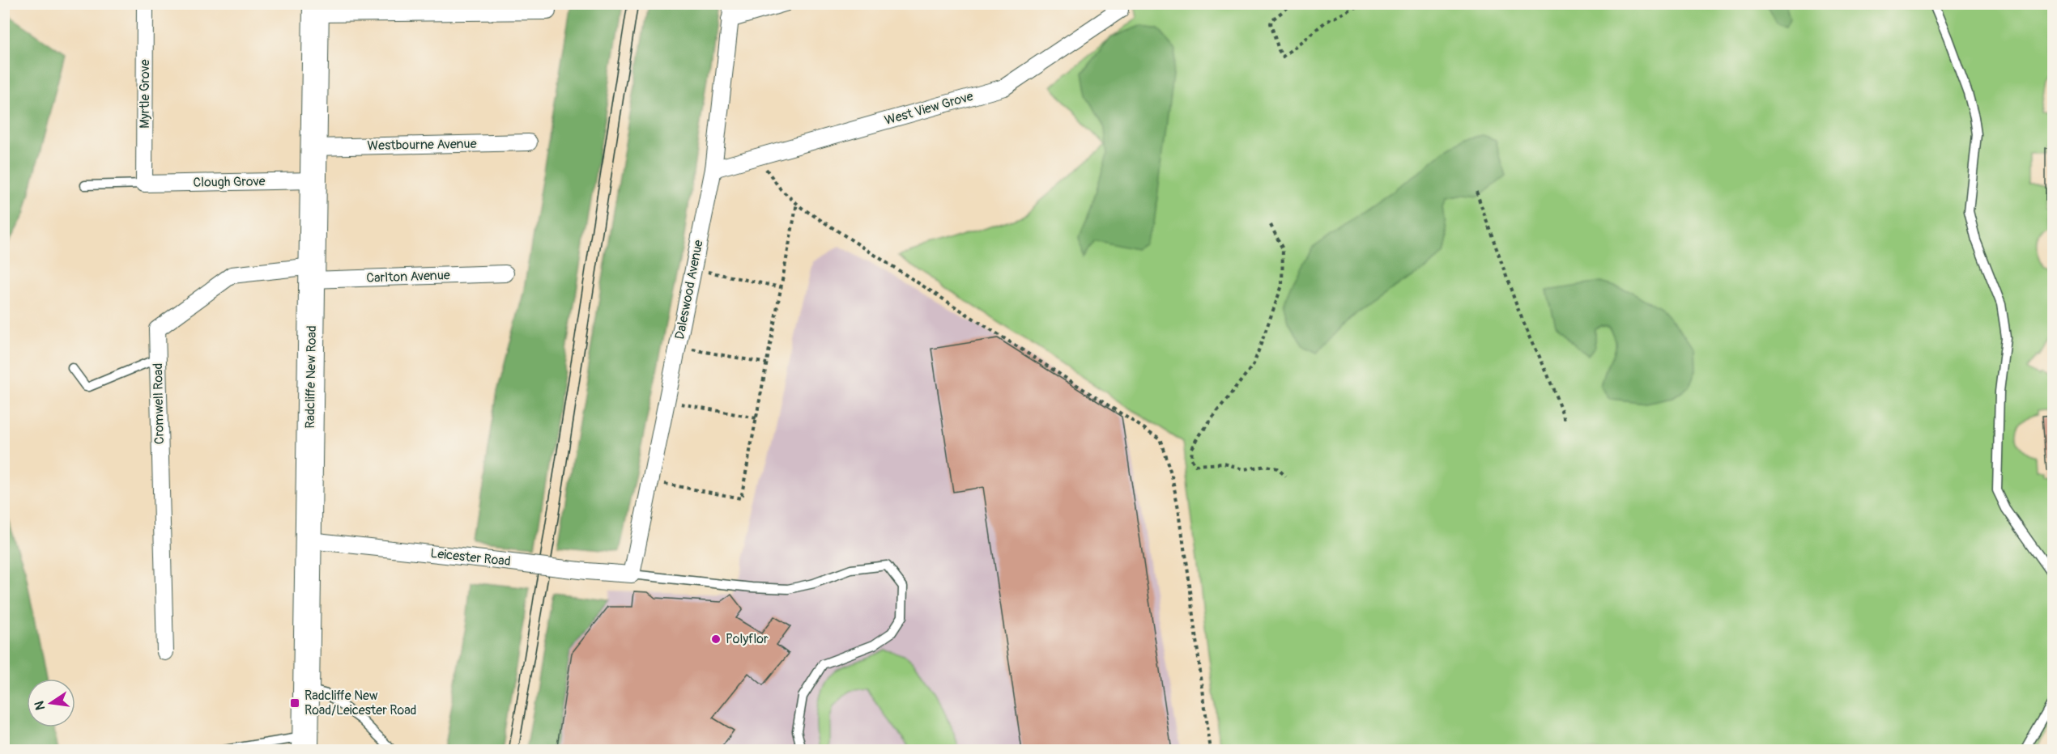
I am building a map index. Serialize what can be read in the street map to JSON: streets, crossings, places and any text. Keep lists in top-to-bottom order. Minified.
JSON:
{"streets":{"main road":["Radcliffe New Road"],"street":["Myrtle Grove","West View Grove","Westbourne Avenue","Clough Grove","Carlton Avenue","Daleswood Avenue","Cromwell Road","Leicester Road"]},"crossings":[["Myrtle Grove","Clough Grove"],["West View Grove","Daleswood Avenue"],["Westbourne Avenue","Radcliffe New Road"],["Clough Grove","Radcliffe New Road"],["Carlton Avenue","Radcliffe New Road"],["Carlton Avenue","Cromwell Road"],["Daleswood Avenue","Leicester Road"],["Radcliffe New Road","Cromwell Road"],["Radcliffe New Road","Leicester Road"]],"places":{"other":["Polyflor"],"transit":["Radcliffe New Road/Leicester Road"]},"north":"left"}
